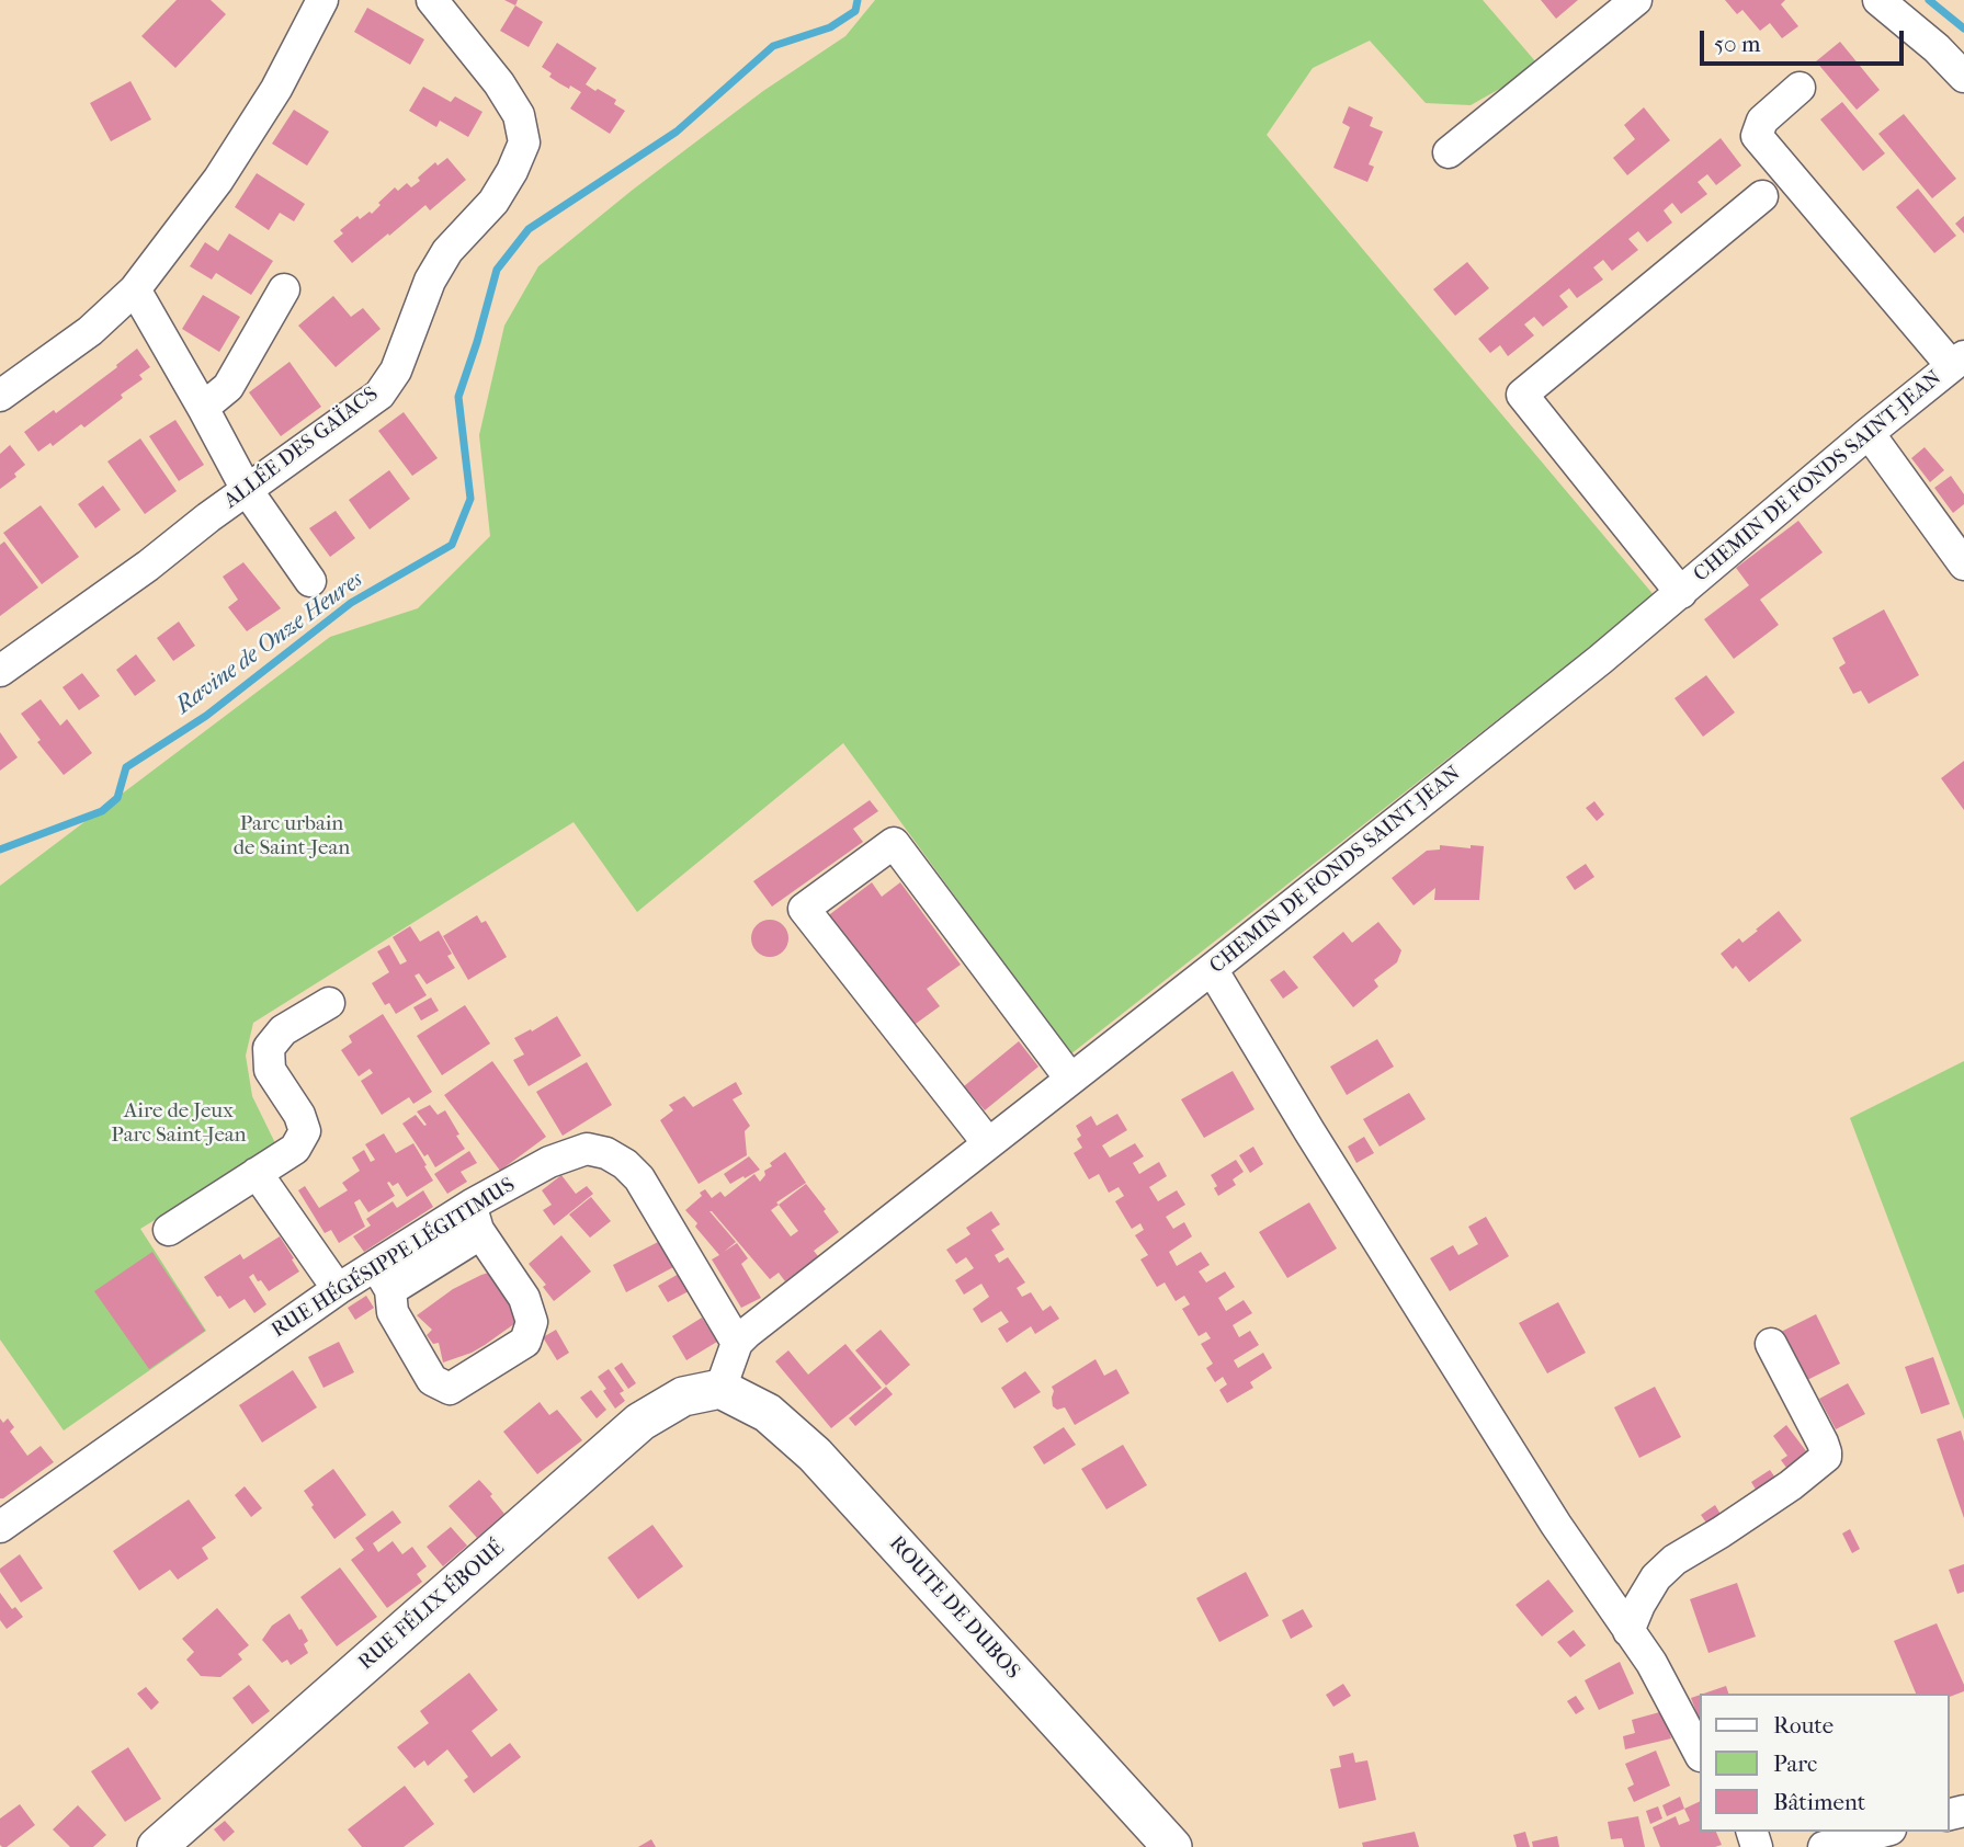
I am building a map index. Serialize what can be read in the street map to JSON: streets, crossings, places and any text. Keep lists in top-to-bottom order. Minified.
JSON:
{"streets":{"main road":["RUE FÉLIX ÉBOUÉ","ROUTE DE DUBOS"],"street":["ALLÉE DES GAÏACS","CHEMIN DE FONDS SAINT-JEAN","RUE HÉGÉSIPPE LÉGITIMUS"]},"crossings":[["CHEMIN DE FONDS SAINT-JEAN","RUE HÉGÉSIPPE LÉGITIMUS"],["CHEMIN DE FONDS SAINT-JEAN","RUE FÉLIX ÉBOUÉ"],["CHEMIN DE FONDS SAINT-JEAN","ROUTE DE DUBOS"],["RUE FÉLIX ÉBOUÉ","ROUTE DE DUBOS"]],"water":["Ravine de Onze Heures"],"parks":["Parc urbain de Saint-Jean","Aire de Jeux Parc Saint-Jean"],"legend":["Route","Parc","Bâtiment"],"scale_bar":"50 m"}
